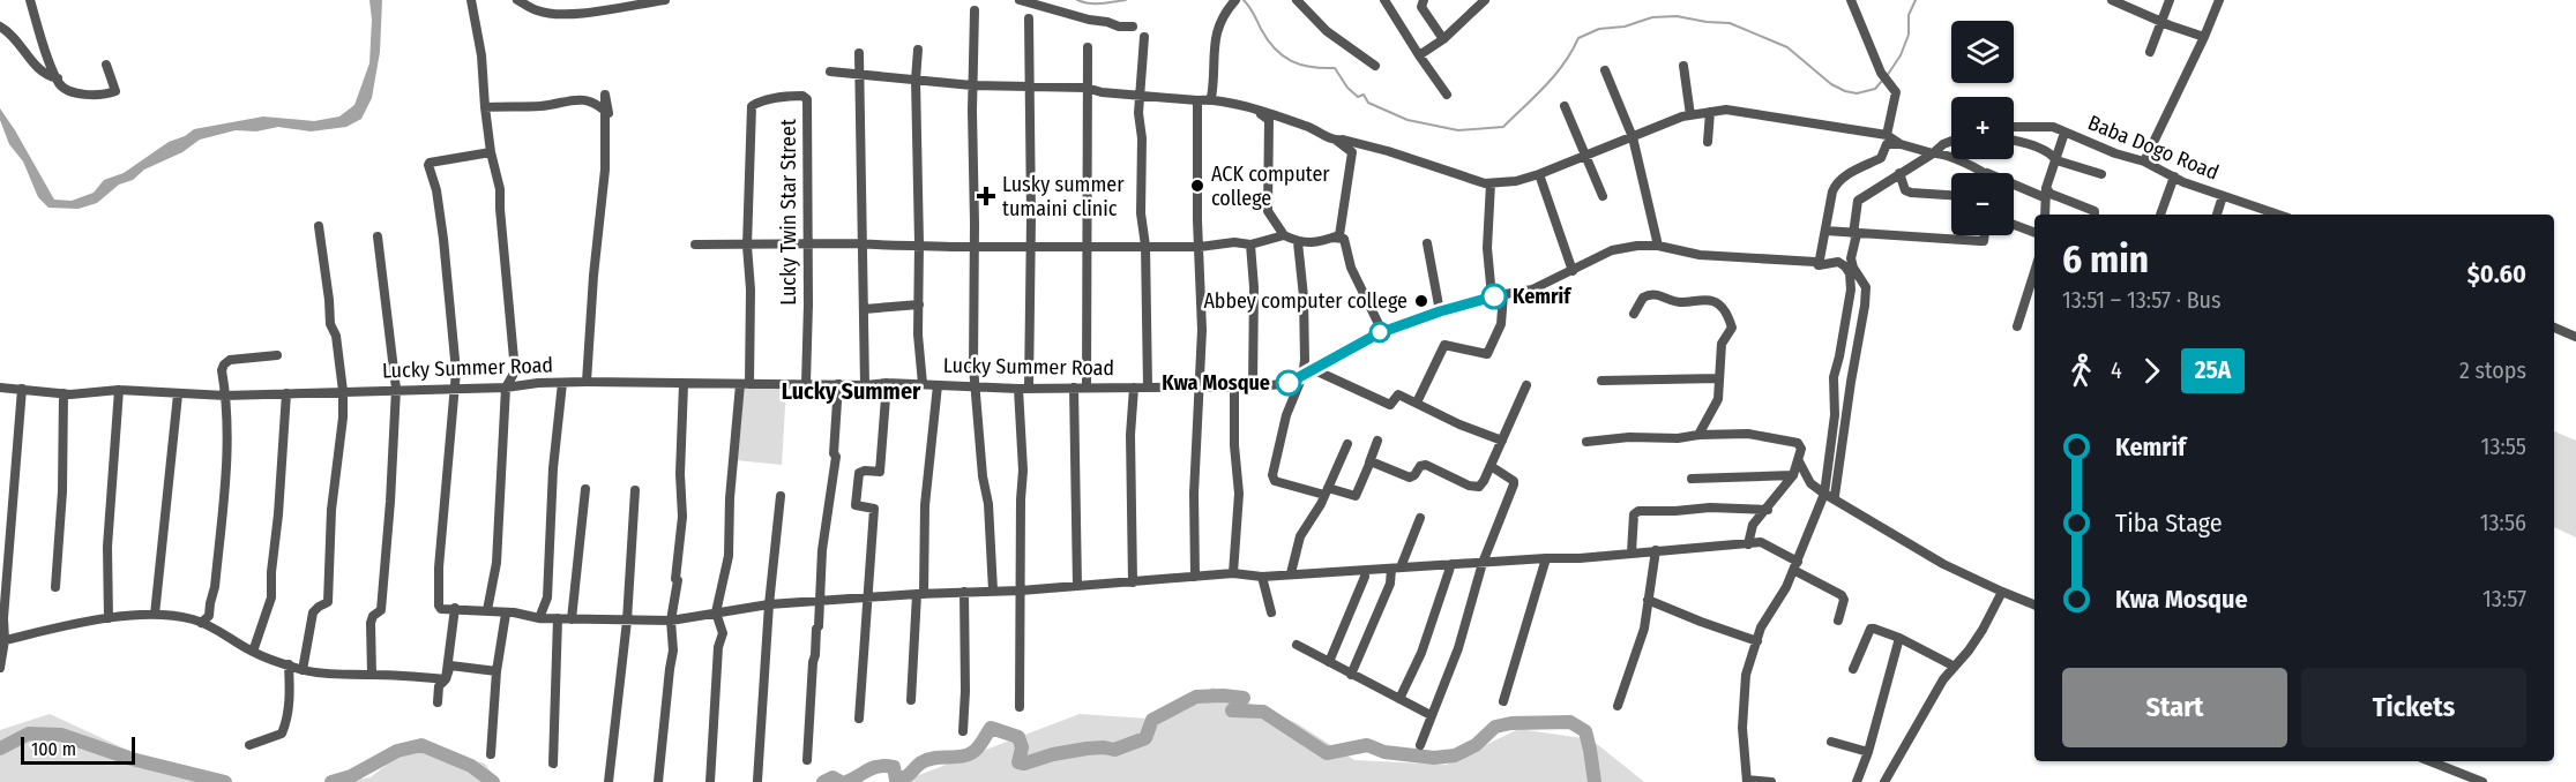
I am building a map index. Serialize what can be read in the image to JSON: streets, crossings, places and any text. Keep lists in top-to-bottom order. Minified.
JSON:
{"streets":{"street":["Baba Dogo Road","Lucky Twin Star Street","Lucky Summer Road"]},"crossings":[["Lucky Twin Star Street","Lucky Summer Road"]],"districts":["Lucky Summer"],"places":{"other":["ACK computer college","Kemrif","Abbey computer college","Kwa Mosque"],"health":["Lusky summer tumaini clinic"]},"lines":["bus line 25A"],"scale_bar":"100 m","page":{"map_buttons":["+","−"],"heading":["6 min","13:51 – 13:57 · Bus","$0.60"],"legs":["4","25A","2 stops"],"list":[{"name":"Kemrif","value":"13:55"},{"name":"Tiba Stage","value":"13:56"},{"name":"Kwa Mosque","value":"13:57"}],"buttons":["Start","Tickets"],"scale":"100 m"}}
